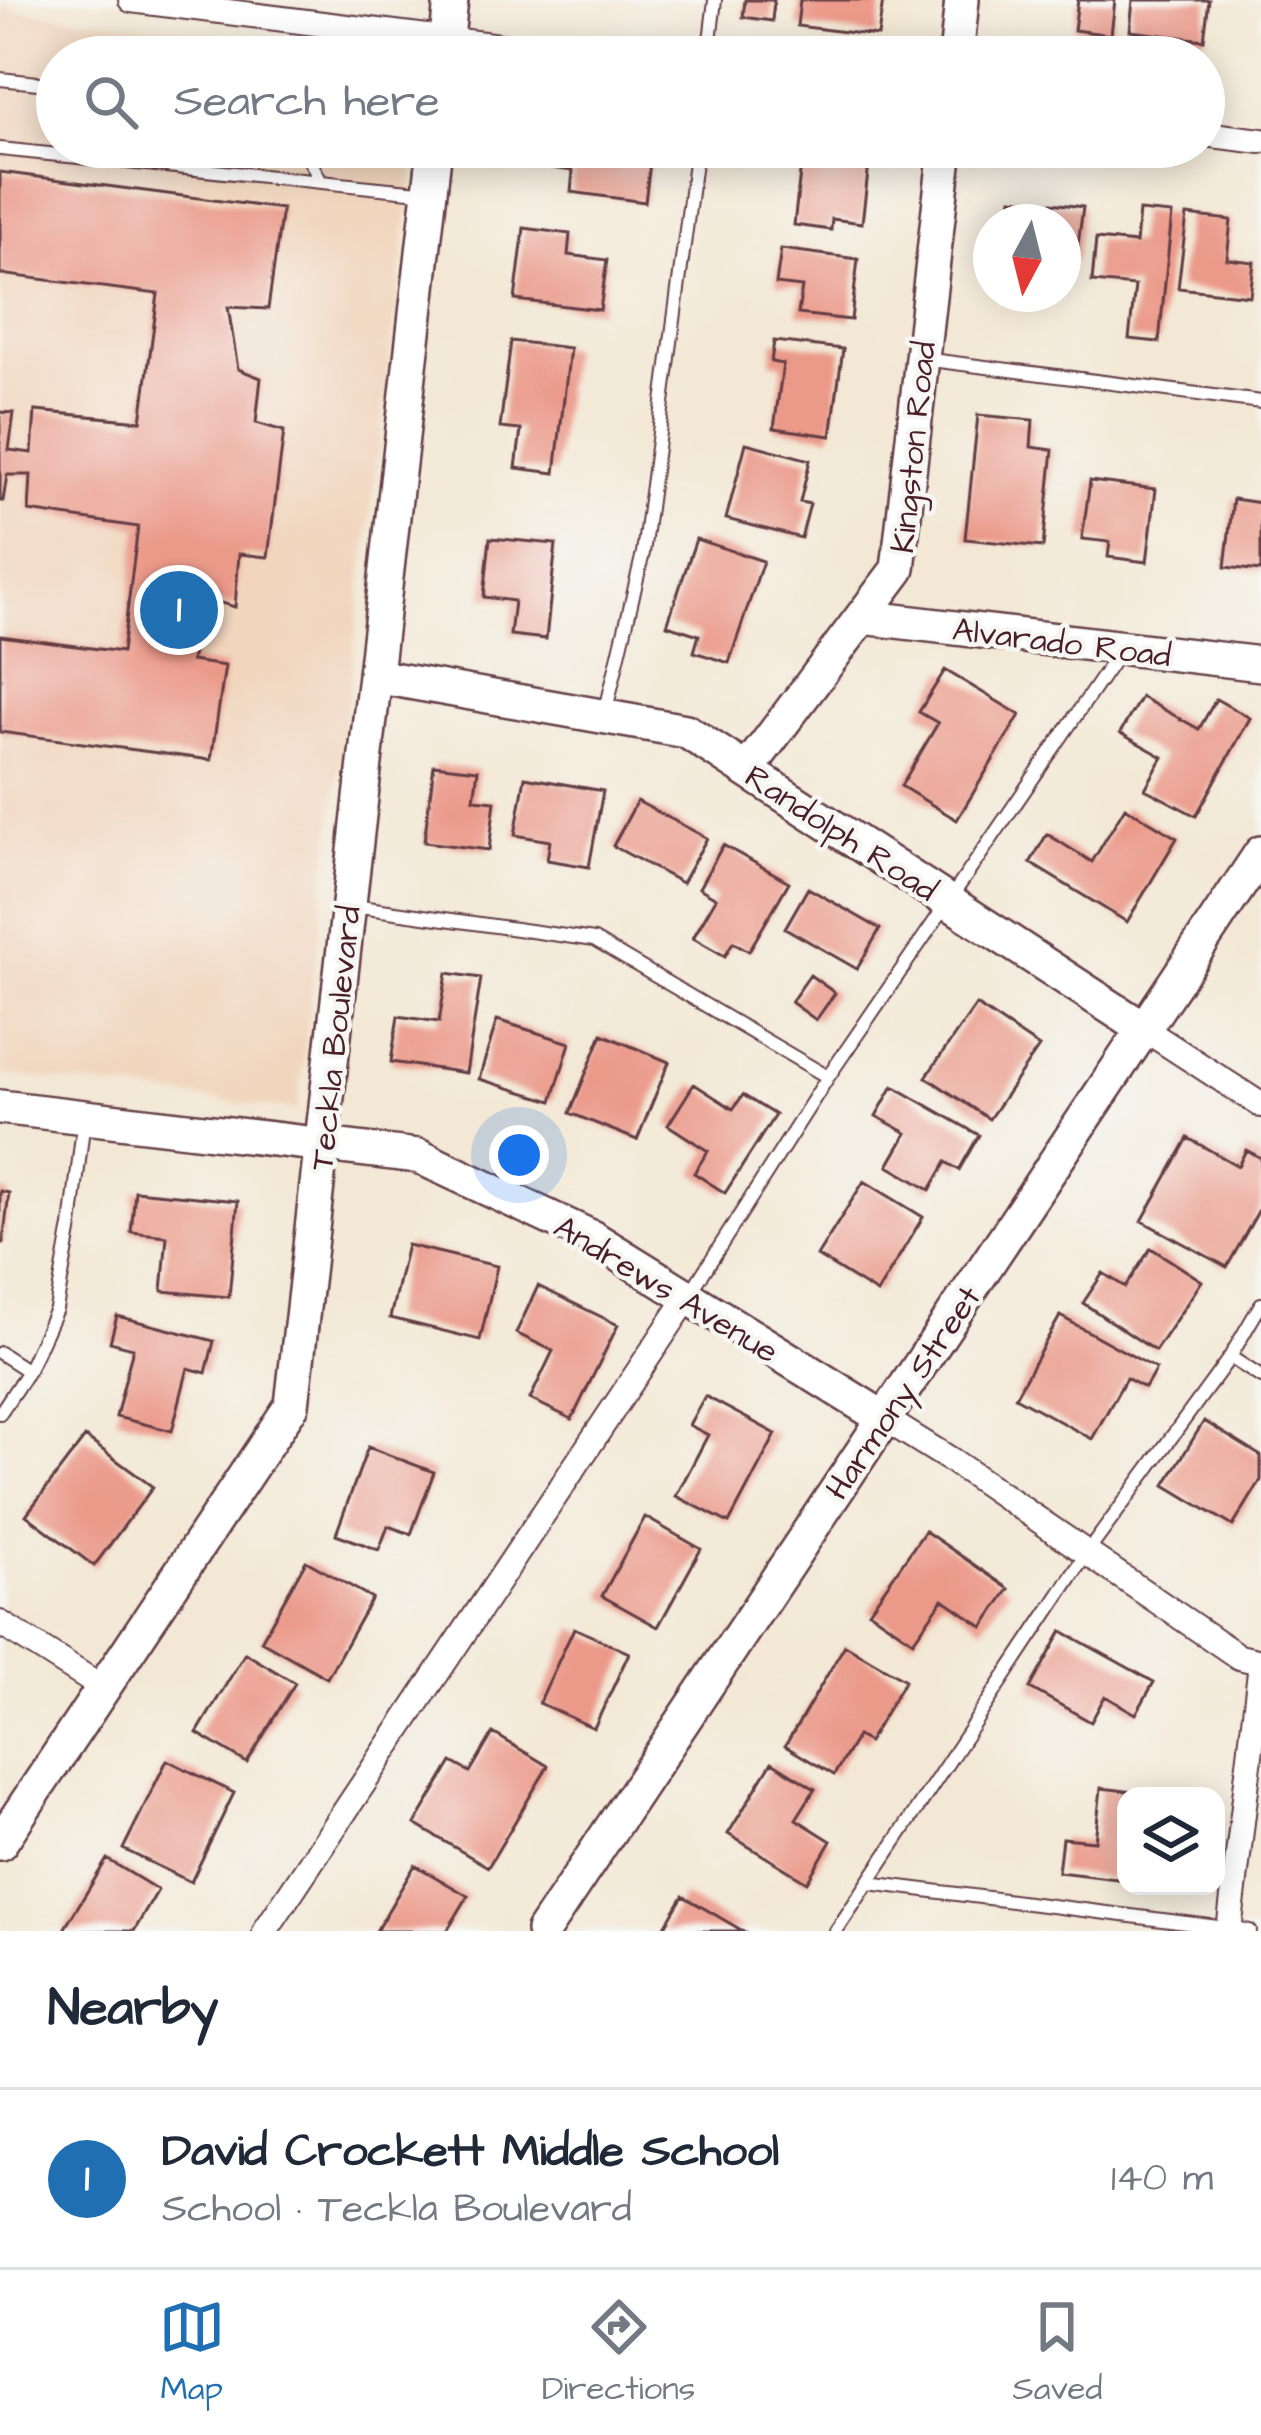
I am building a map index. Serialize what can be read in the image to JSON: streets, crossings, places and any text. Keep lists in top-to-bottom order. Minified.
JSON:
{"streets":{"street":["Kingston Road","Alvarado Road","Randolph Road","Teckla Boulevard","Andrews Avenue","Harmony Street"]},"crossings":[["Kingston Road","Alvarado Road"],["Kingston Road","Randolph Road"],["Randolph Road","Teckla Boulevard"],["Randolph Road","Harmony Street"],["Teckla Boulevard","Andrews Avenue"],["Andrews Avenue","Harmony Street"]],"north":"bottom","page":{"search":"Search here","pins":"1","heading":"Nearby","list":[{"mark":"1","name":"David Crockett Middle School","note":"School · Teckla Boulevard","value":"140 m"}],"nav":["Map","Directions","Saved"]}}
